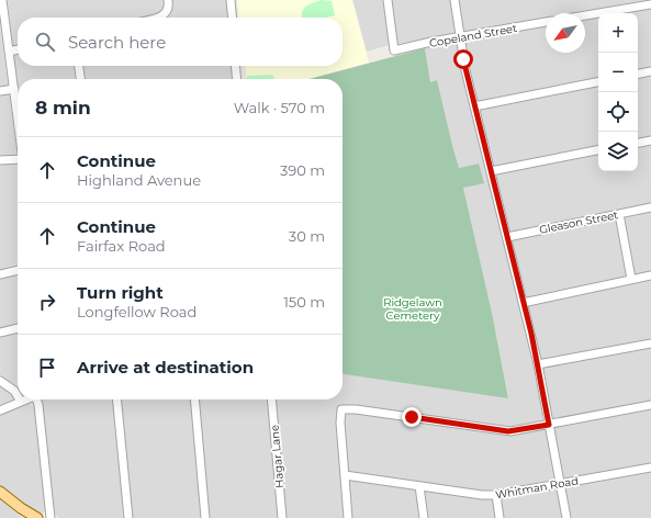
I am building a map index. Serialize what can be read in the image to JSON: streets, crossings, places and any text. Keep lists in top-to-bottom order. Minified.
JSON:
{"streets":{"street":["Copeland Street","Gleason Street","Hagar Lane","Whitman Road"]},"parks":["Ridgelawn Cemetery"],"north":"bottom left","page":{"map_buttons":["+","−"],"search":"Search here","heading":["8 min","Walk · 570 m"],"list":[["Continue","Highland Avenue","390 m"],["Continue","Fairfax Road","30 m"],["Turn right","Longfellow Road","150 m"],"Arrive at destination"]}}
